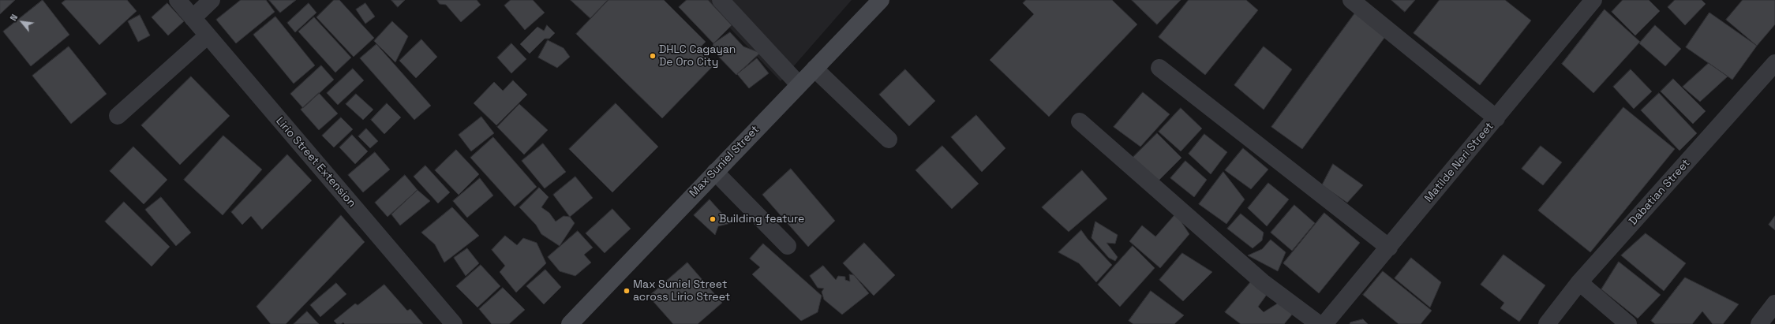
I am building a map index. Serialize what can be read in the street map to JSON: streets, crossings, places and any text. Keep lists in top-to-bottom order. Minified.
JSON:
{"streets":{"main road":["Max Suniel Street"],"street":["Lirio Street Extension","Matilde Neri Street","Dabatian Street"]},"places":["DHLC Cagayan De Oro City","Building feature","Max Suniel Street across Lirio Street"],"north":"top left"}
